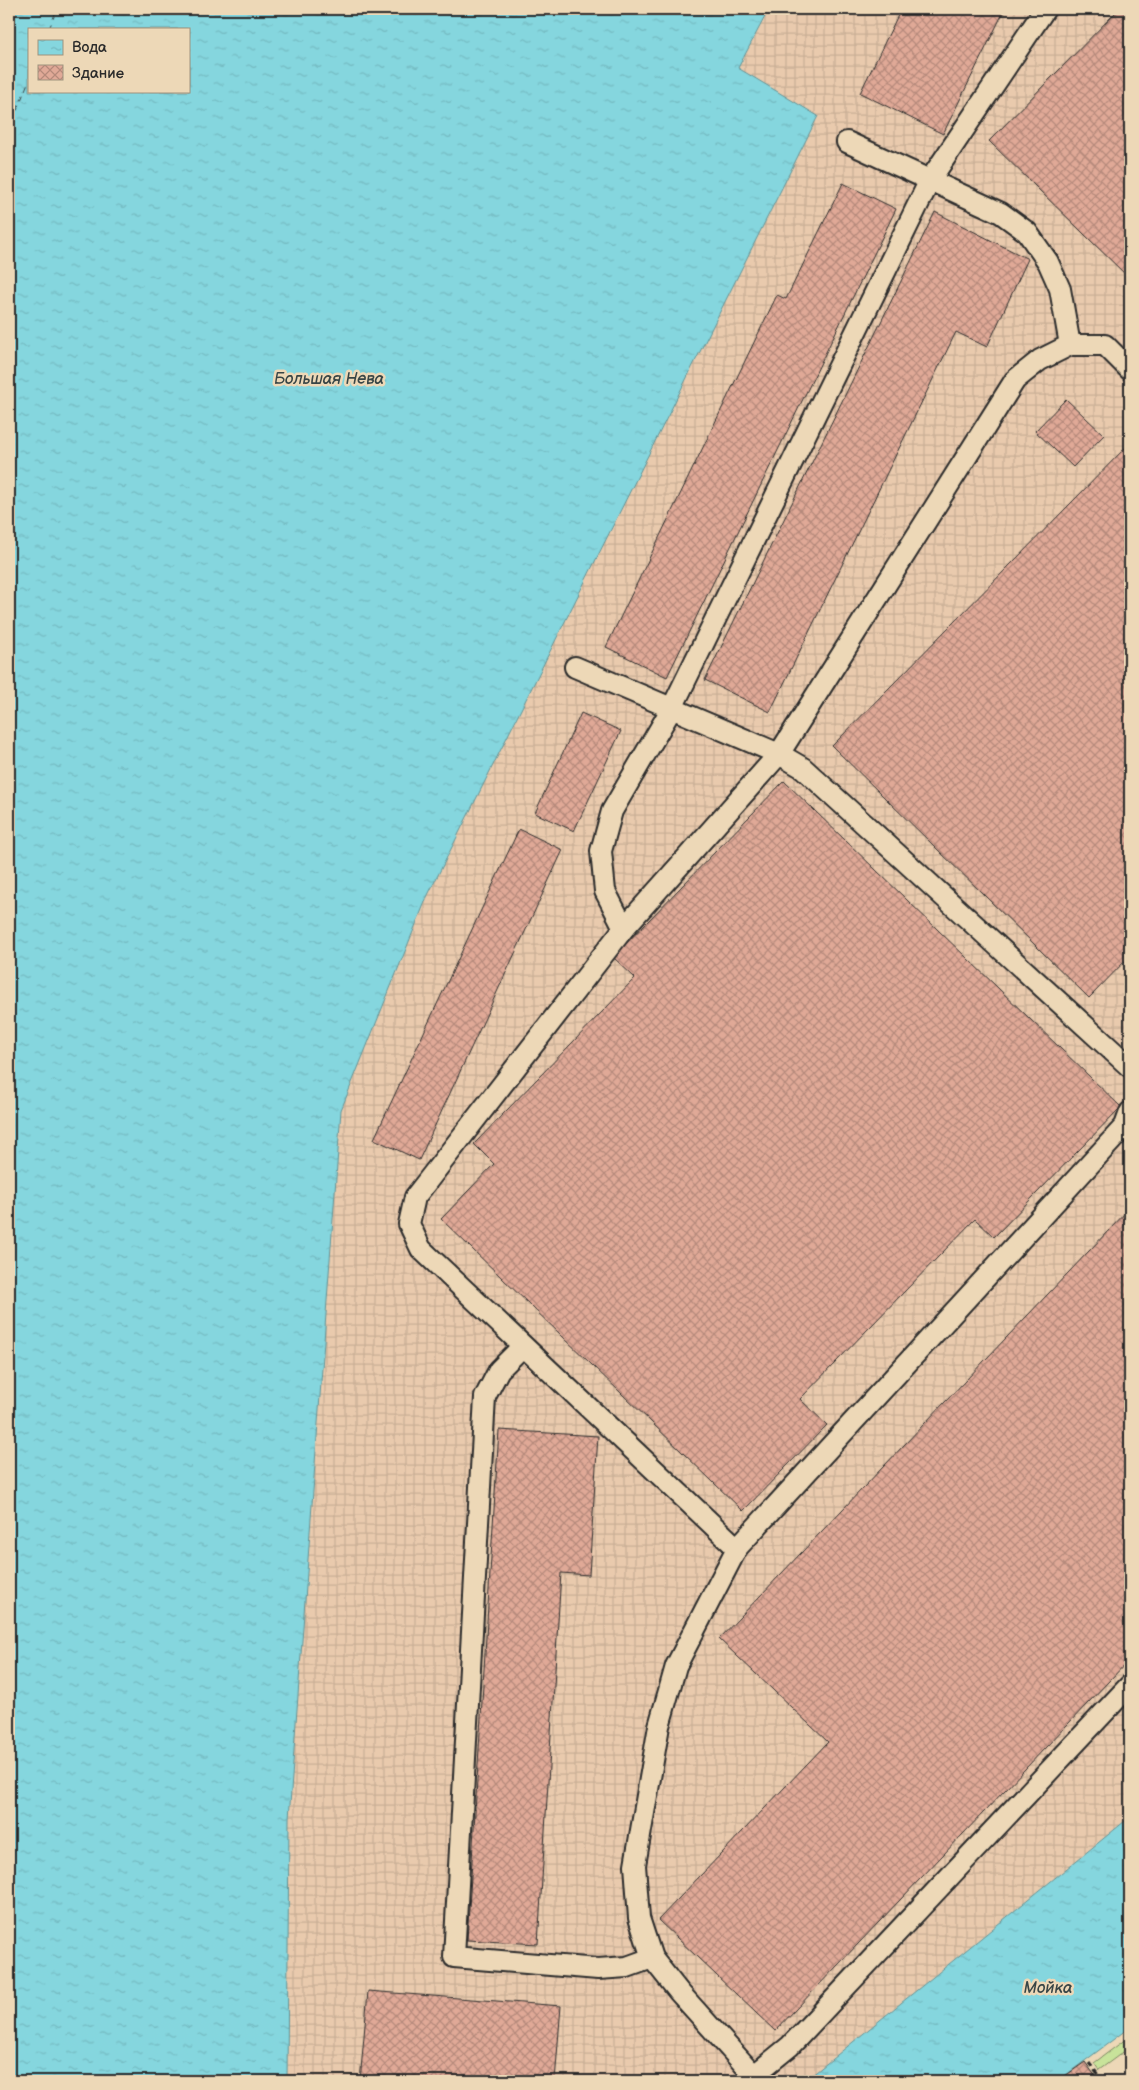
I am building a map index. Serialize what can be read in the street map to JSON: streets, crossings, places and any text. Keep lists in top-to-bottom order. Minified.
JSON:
{"water":["Большая Нева","Мойка"],"legend":["Вода","Здание"]}
